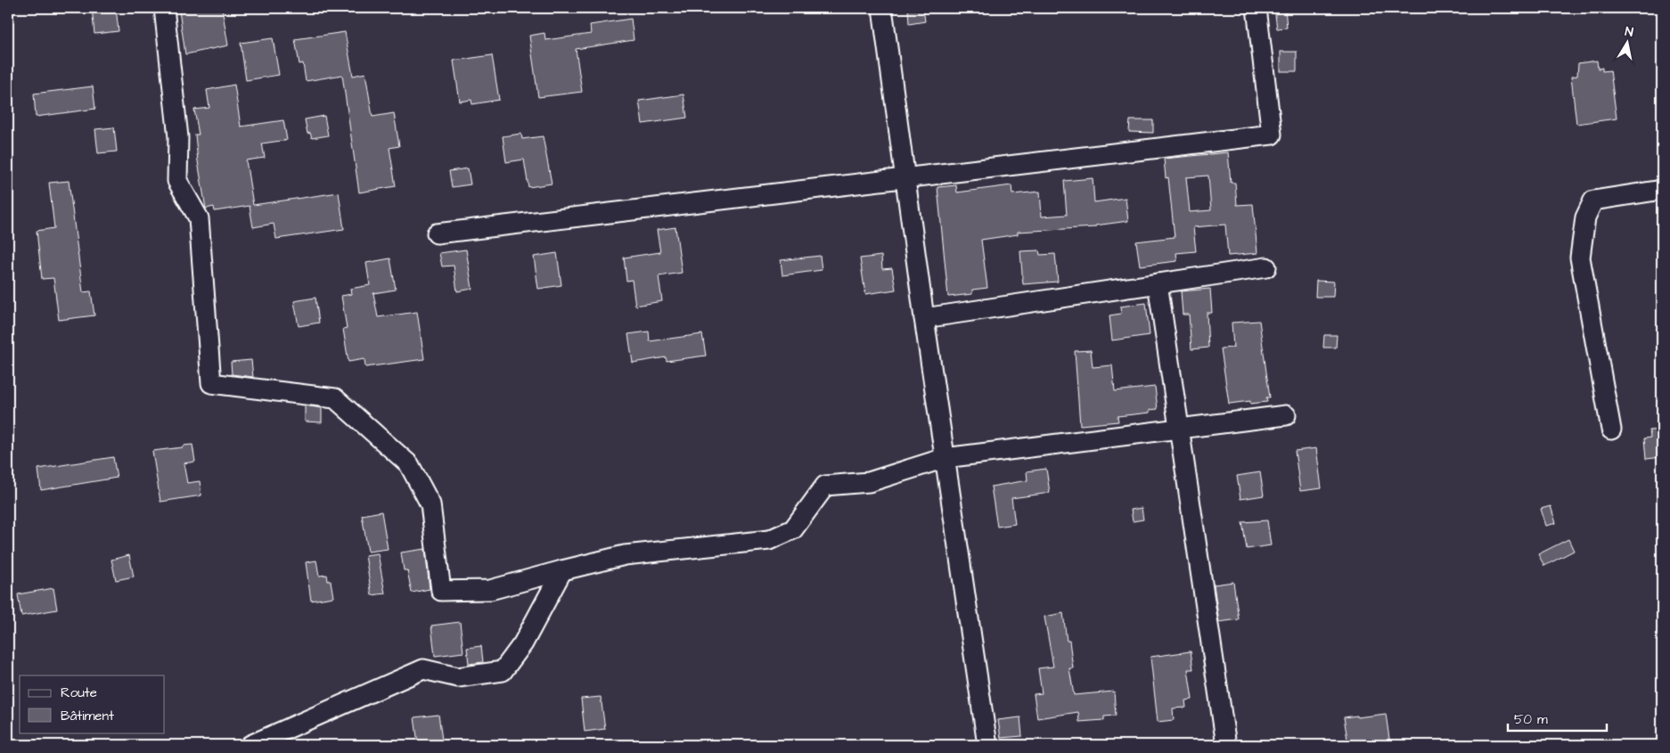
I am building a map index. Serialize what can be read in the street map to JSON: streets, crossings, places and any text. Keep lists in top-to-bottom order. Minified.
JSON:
{"legend":["Route","Bâtiment"],"scale_bar":"50 m","north":"top"}
